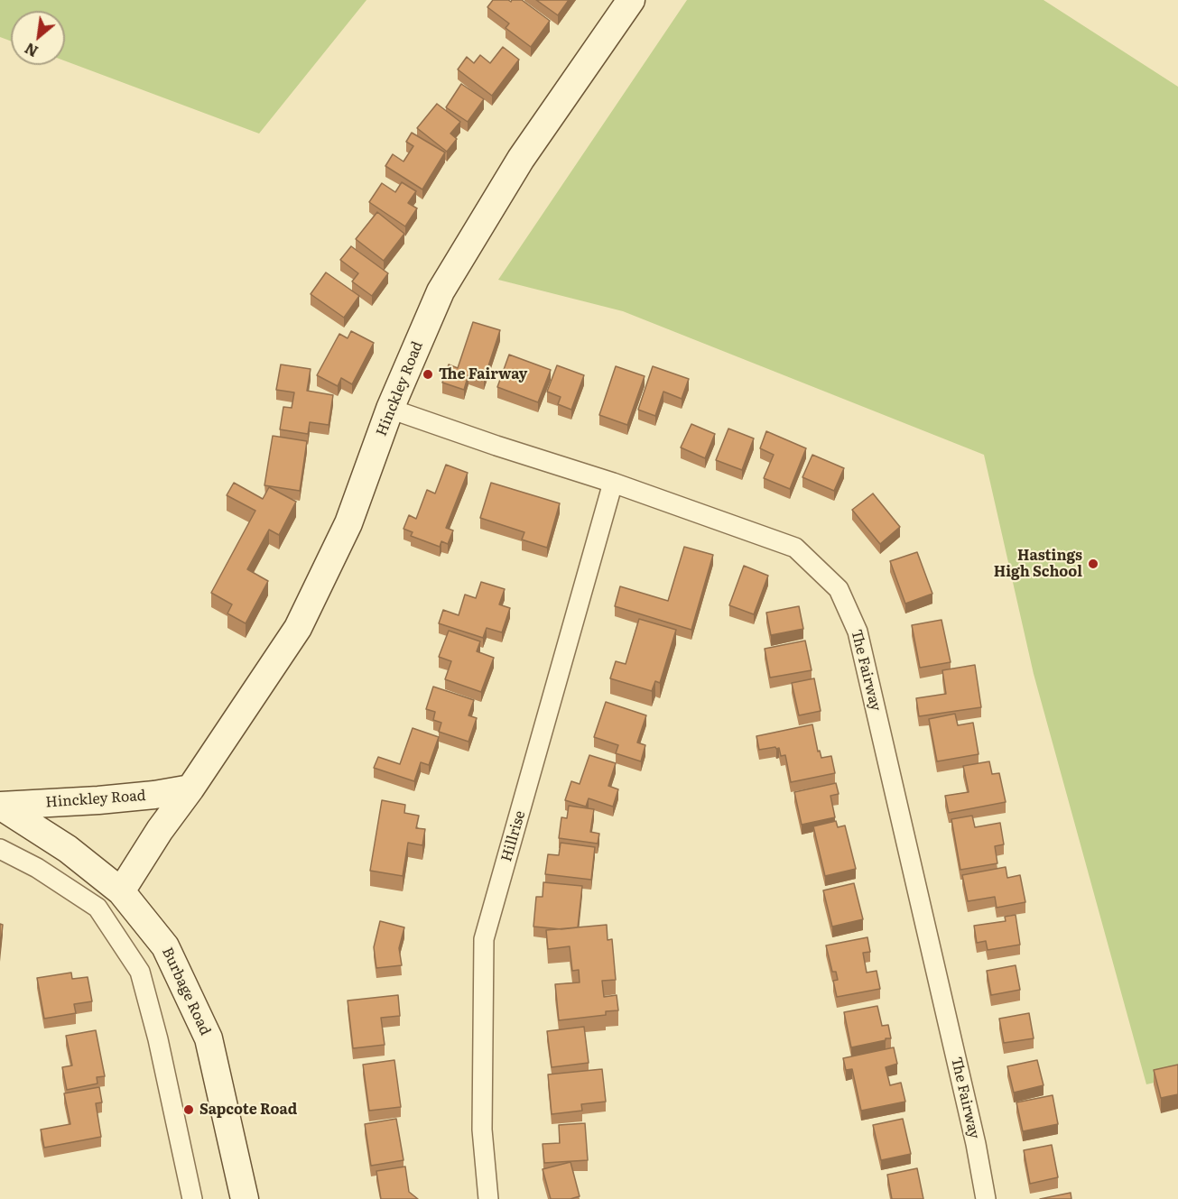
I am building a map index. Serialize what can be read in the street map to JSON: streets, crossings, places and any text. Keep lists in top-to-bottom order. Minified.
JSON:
{"streets":{"main road":["Hinckley Road","Burbage Road"],"street":["The Fairway","Hillrise"]},"crossings":[["Hinckley Road","The Fairway"],["Hinckley Road","Burbage Road"],["The Fairway","Hillrise"]],"places":["The Fairway","Hastings High School","Sapcote Road"],"north":"bottom left"}
